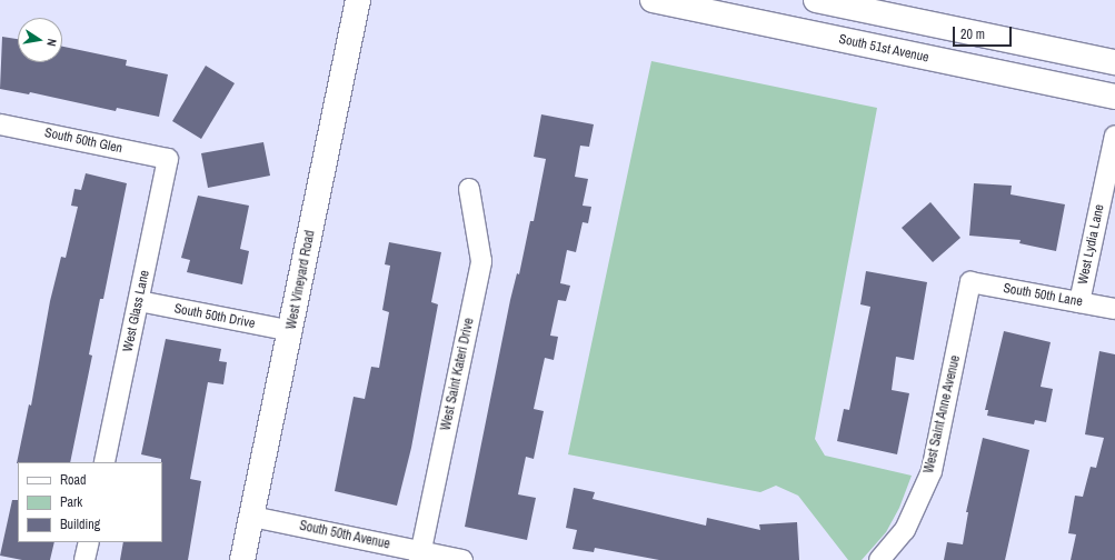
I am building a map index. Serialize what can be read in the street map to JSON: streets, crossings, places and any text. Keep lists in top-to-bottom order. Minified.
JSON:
{"streets":{"main road":["South 51st Avenue","West Vineyard Road"],"street":["South 50th Glen","West Lydia Lane","South 50th Lane","West Glass Lane","South 50th Drive","West Saint Kateri Drive","West Saint Anne Avenue","South 50th Avenue"]},"crossings":[["South 50th Glen","West Glass Lane"],["West Lydia Lane","South 50th Lane"],["West Vineyard Road","South 50th Drive"],["West Vineyard Road","South 50th Avenue"],["South 50th Lane","West Saint Anne Avenue"],["West Glass Lane","South 50th Drive"],["West Saint Kateri Drive","South 50th Avenue"]],"legend":["Road","Park","Building"],"scale_bar":"20 m","north":"right"}
